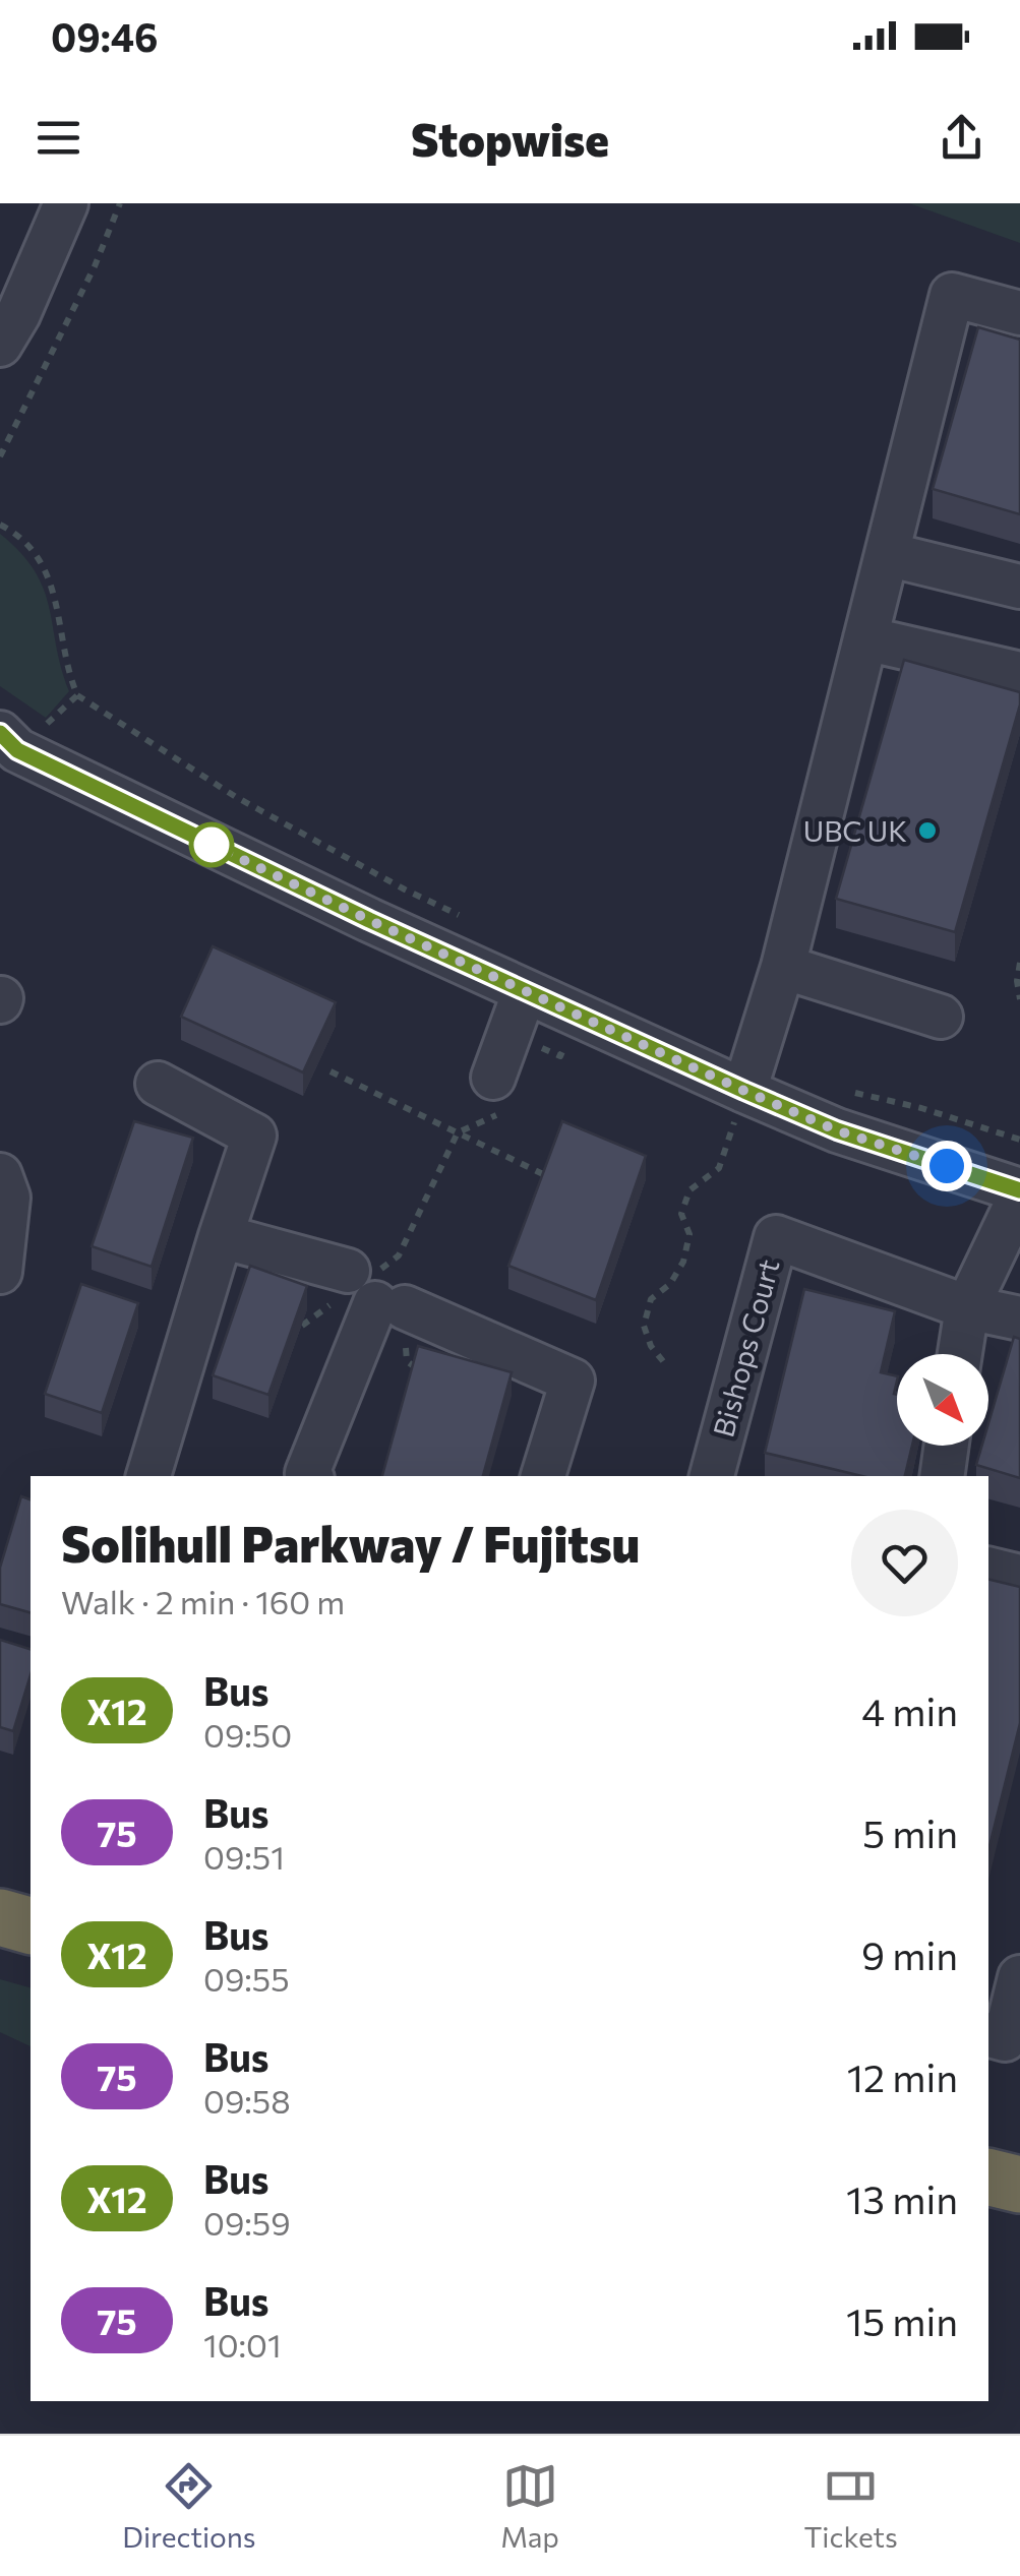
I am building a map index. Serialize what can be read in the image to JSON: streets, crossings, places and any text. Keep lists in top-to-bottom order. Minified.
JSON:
{"streets":{"street":["Bishops Court"]},"places":["UBC UK"],"lines":["bus line X12"],"north":"bottom right","page":{"status":"09:46","header":"Stopwise","heading":["Solihull Parkway / Fujitsu","Walk · 2 min · 160 m"],"list":[{"mark":"X12","name":"Bus","note":"09:50","value":"4 min"},{"mark":"75","name":"Bus","note":"09:51","value":"5 min"},{"mark":"X12","name":"Bus","note":"09:55","value":"9 min"},{"mark":"75","name":"Bus","note":"09:58","value":"12 min"},{"mark":"X12","name":"Bus","note":"09:59","value":"13 min"},{"mark":"75","name":"Bus","note":"10:01","value":"15 min"}],"tabs":["Directions","Map","Tickets"]}}
